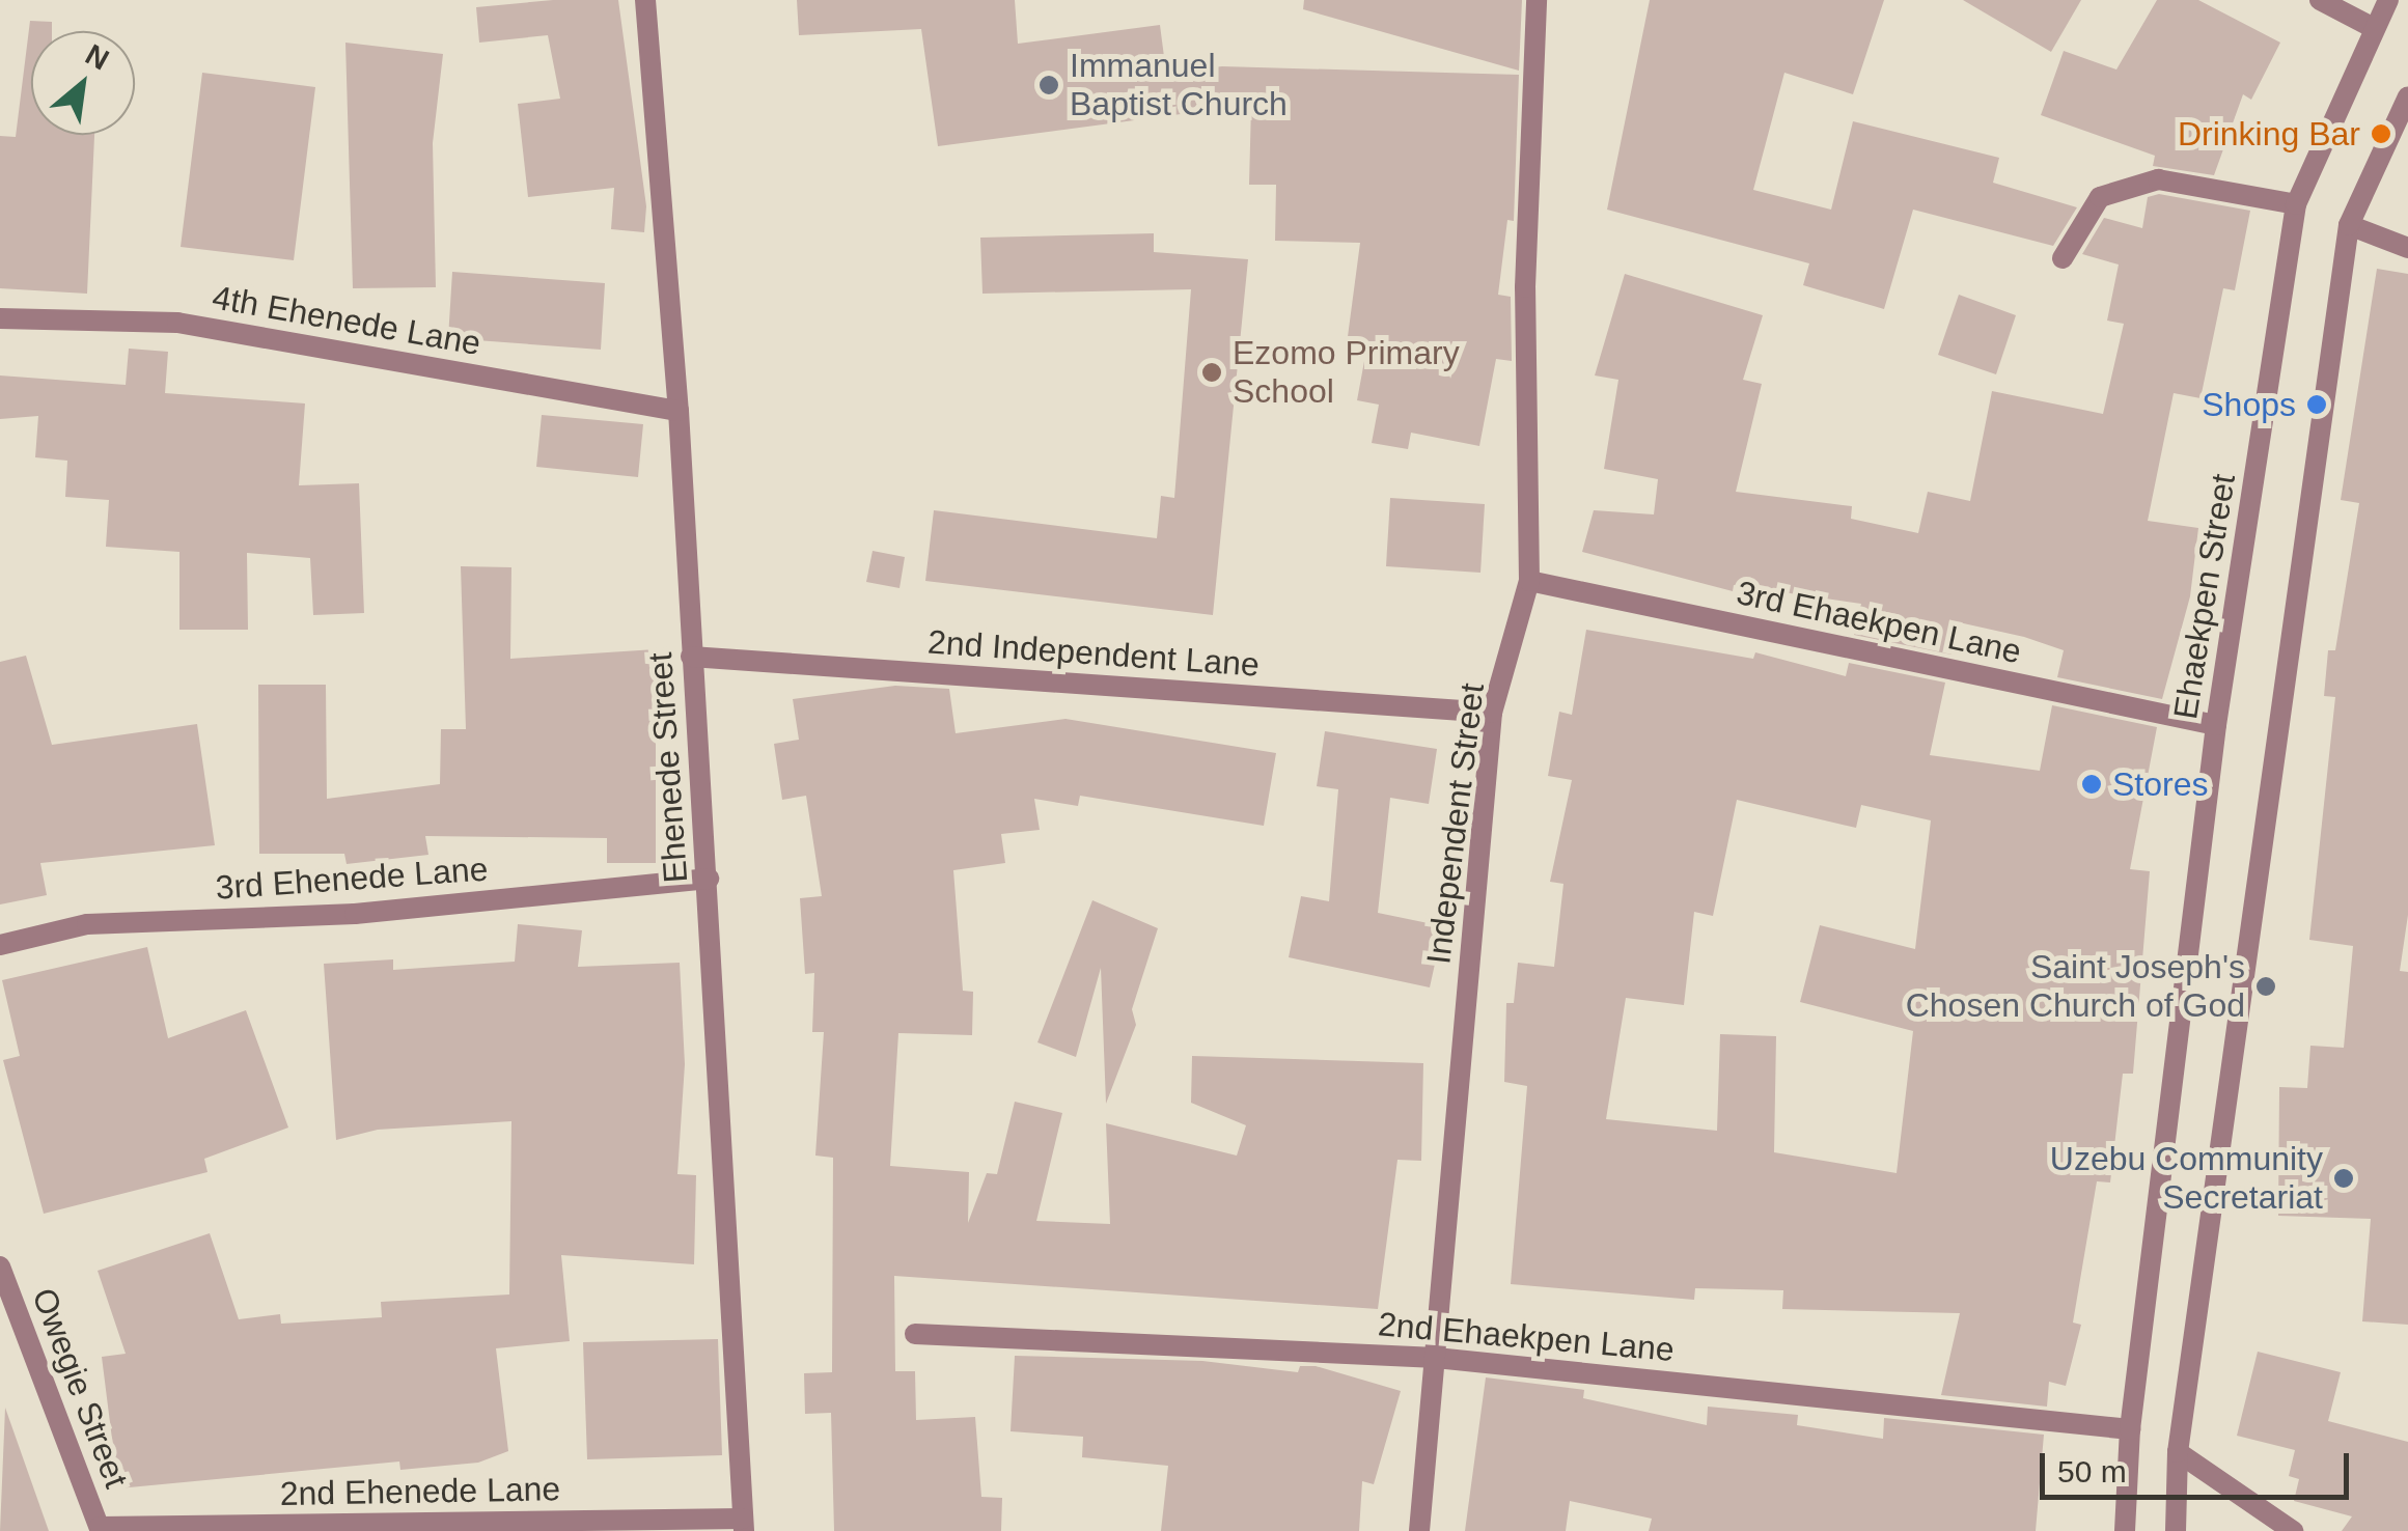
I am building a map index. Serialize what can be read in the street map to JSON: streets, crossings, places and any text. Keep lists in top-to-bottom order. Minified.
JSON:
{"streets":{"street":["4th Ehenede Lane","Ehaekpen Street","3rd Ehaekpen Lane","2nd Independent Lane","Ehenede Street","Independent Street","3rd Ehenede Lane","2nd Ehaekpen Lane","Owegie Street","2nd Ehenede Lane"]},"crossings":[["4th Ehenede Lane","Ehenede Street"],["Ehaekpen Street","3rd Ehaekpen Lane"],["Ehaekpen Street","2nd Ehaekpen Lane"],["3rd Ehaekpen Lane","Independent Street"],["2nd Independent Lane","Ehenede Street"],["2nd Independent Lane","Independent Street"],["Ehenede Street","3rd Ehenede Lane"],["Ehenede Street","2nd Ehenede Lane"],["Independent Street","2nd Ehaekpen Lane"],["Owegie Street","2nd Ehenede Lane"]],"places":["Immanuel Baptist Church","Drinking Bar","Ezomo Primary School","Shops","Stores","Saint Joseph's Chosen Church of God","Uzebu Community Secretariat"],"scale_bar":"50 m","north":"top right"}
